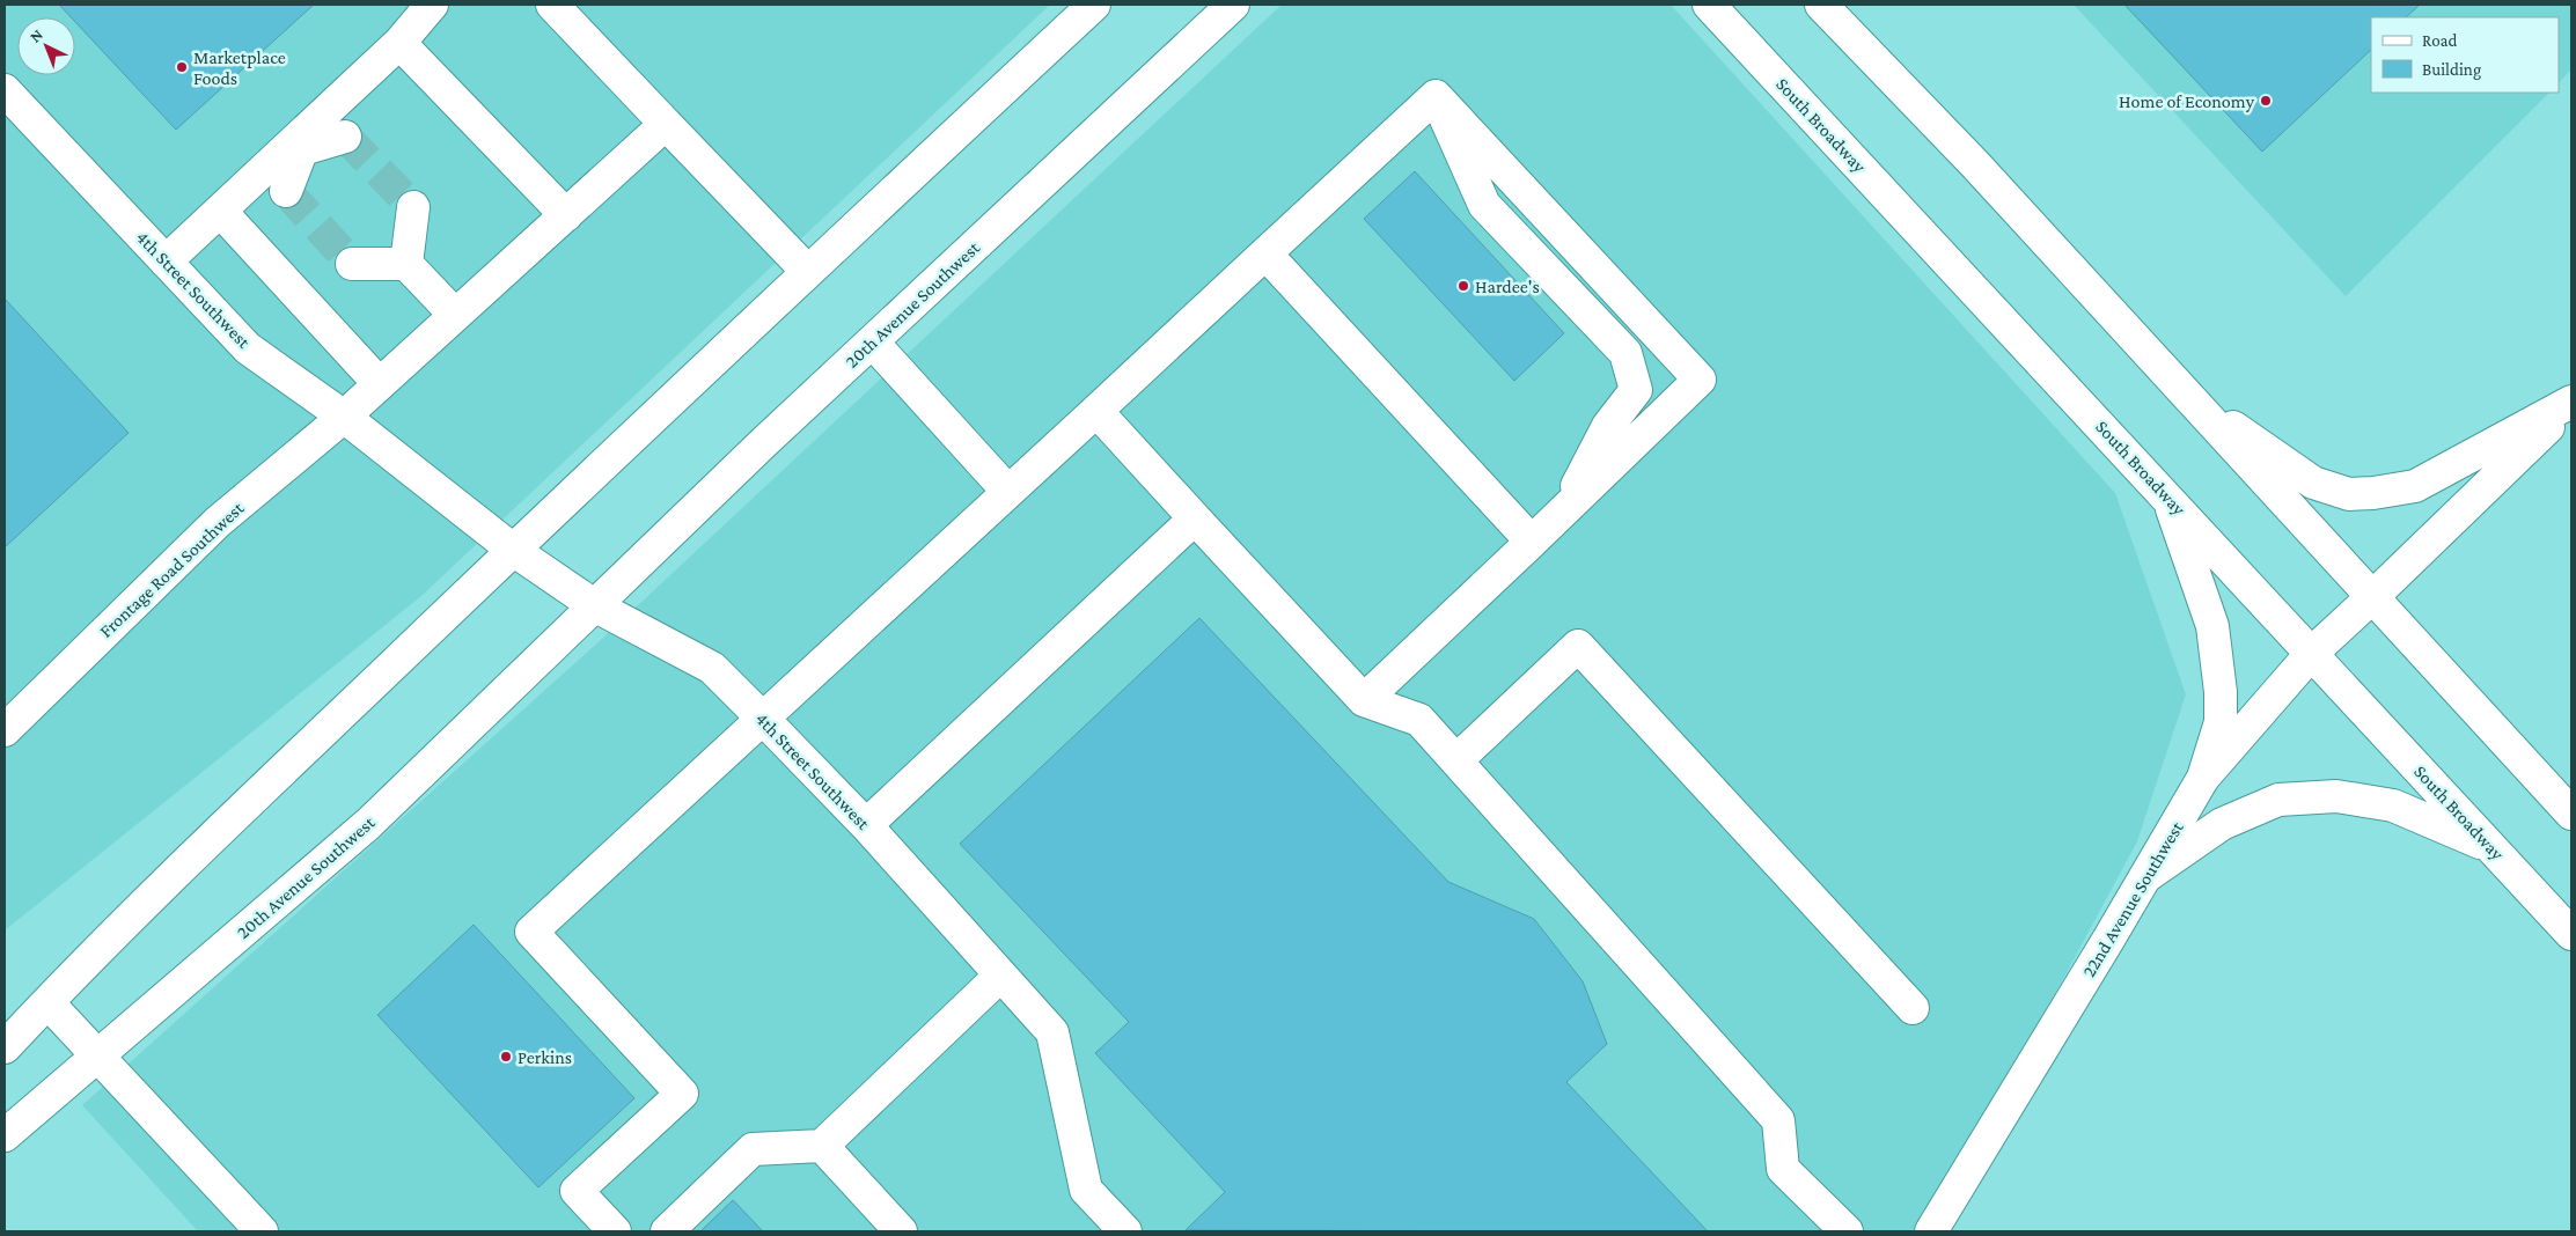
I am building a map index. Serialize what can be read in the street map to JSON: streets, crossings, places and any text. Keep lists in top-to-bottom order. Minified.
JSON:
{"streets":{"main road":["South Broadway","4th Street Southwest","20th Avenue Southwest","Frontage Road Southwest","22nd Avenue Southwest"]},"crossings":[["South Broadway","22nd Avenue Southwest"],["4th Street Southwest","20th Avenue Southwest"],["4th Street Southwest","Frontage Road Southwest"]],"places":["Marketplace Foods","Home of Economy","Hardee's","Perkins"],"legend":["Road","Building"],"north":"top left"}
